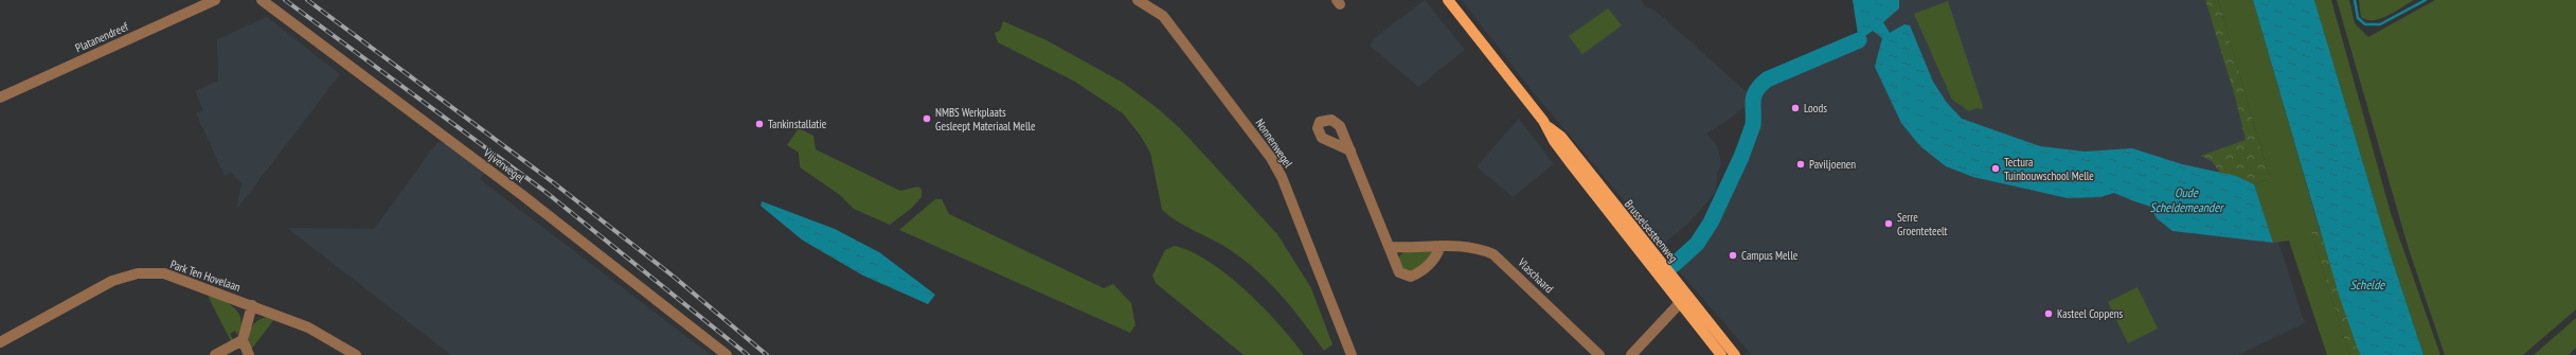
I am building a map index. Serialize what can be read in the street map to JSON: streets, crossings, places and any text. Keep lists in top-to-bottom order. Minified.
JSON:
{"streets":{"main road":["Brusselsesteenweg"],"street":["Platanendreef","Nonnenwegel","Vijverwegel","Park Ten Hovelaan","Vlaschaard"]},"water":["Oude Scheldemeander","Schelde"],"places":["Loods","NMBS Werkplaats Gesleept Materiaal Melle","Tankinstallatie","Paviljoenen","Tectura Tuinbouwschool Melle","Serre Groenteteelt","Campus Melle","Kasteel Coppens"]}
